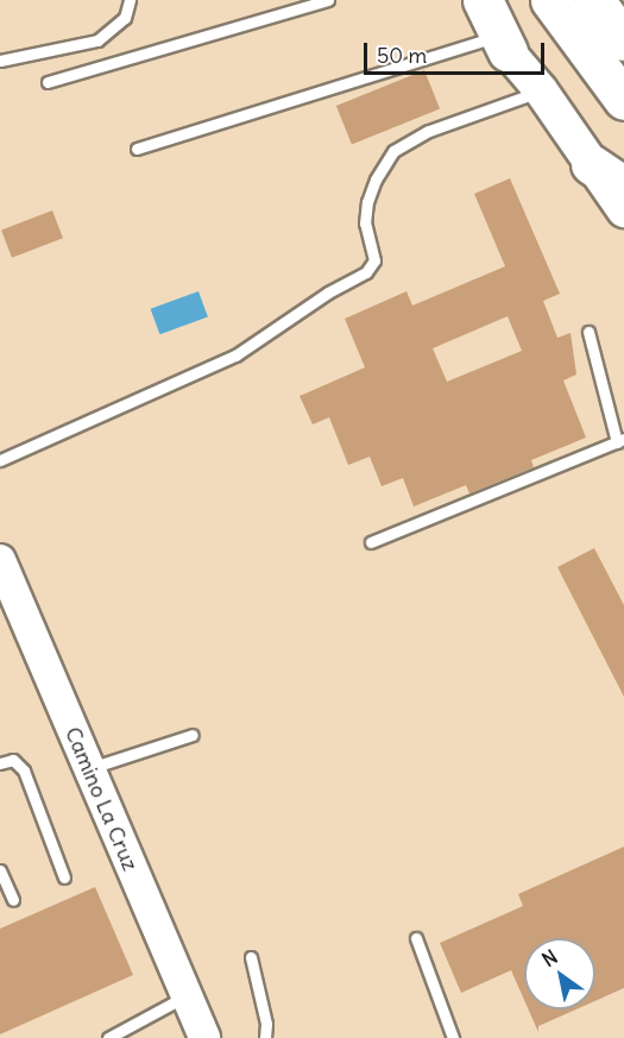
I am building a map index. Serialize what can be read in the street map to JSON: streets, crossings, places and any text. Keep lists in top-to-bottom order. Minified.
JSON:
{"streets":{"street":["Camino La Cruz"]},"scale_bar":"50 m","north":"top left"}
